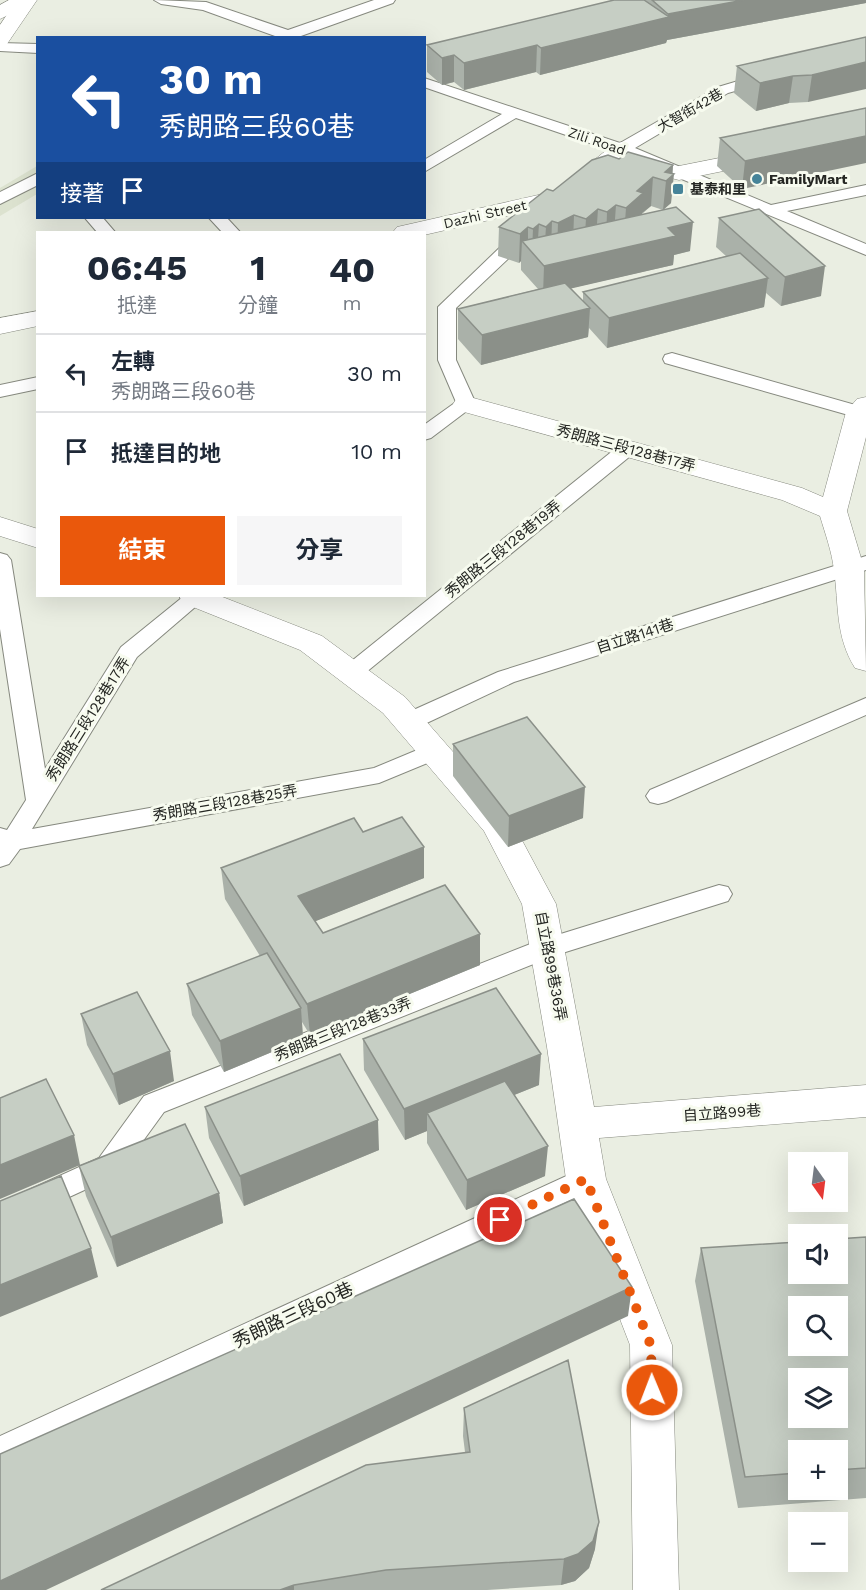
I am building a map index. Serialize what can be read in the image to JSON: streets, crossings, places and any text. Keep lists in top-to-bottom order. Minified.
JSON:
{"streets":{"street":["Dazhi Street","秀朗路三段128巷17弄","自立路99巷36弄","自立路99巷"],"lane":["大智街42巷","Zili Road","秀朗路三段128巷19弄","自立路141巷","秀朗路三段128巷25弄","秀朗路三段128巷33弄","秀朗路三段60巷"]},"crossings":[["大智街42巷","Zili Road"],["大智街42巷","Dazhi Street"],["Zili Road","Dazhi Street"],["秀朗路三段128巷17弄","秀朗路三段128巷19弄"],["秀朗路三段128巷17弄","秀朗路三段128巷25弄"],["秀朗路三段128巷19弄","自立路99巷36弄"],["自立路141巷","自立路99巷36弄"],["秀朗路三段128巷25弄","自立路99巷36弄"],["自立路99巷36弄","秀朗路三段128巷33弄"],["自立路99巷36弄","自立路99巷"],["自立路99巷36弄","秀朗路三段60巷"]],"places":{"other":["FamilyMart"],"transit":["基泰和里"]},"north":"bottom","page":{"turn":["30 m","秀朗路三段60巷"],"then":"接著","eta":["06:45","抵達","1","分鐘","40","m"],"list":[{"name":"左轉","note":"秀朗路三段60巷","value":"30 m"},{"name":"抵達目的地","value":"10 m"}],"buttons":["結束","分享"],"map_buttons":["+","−"]}}
